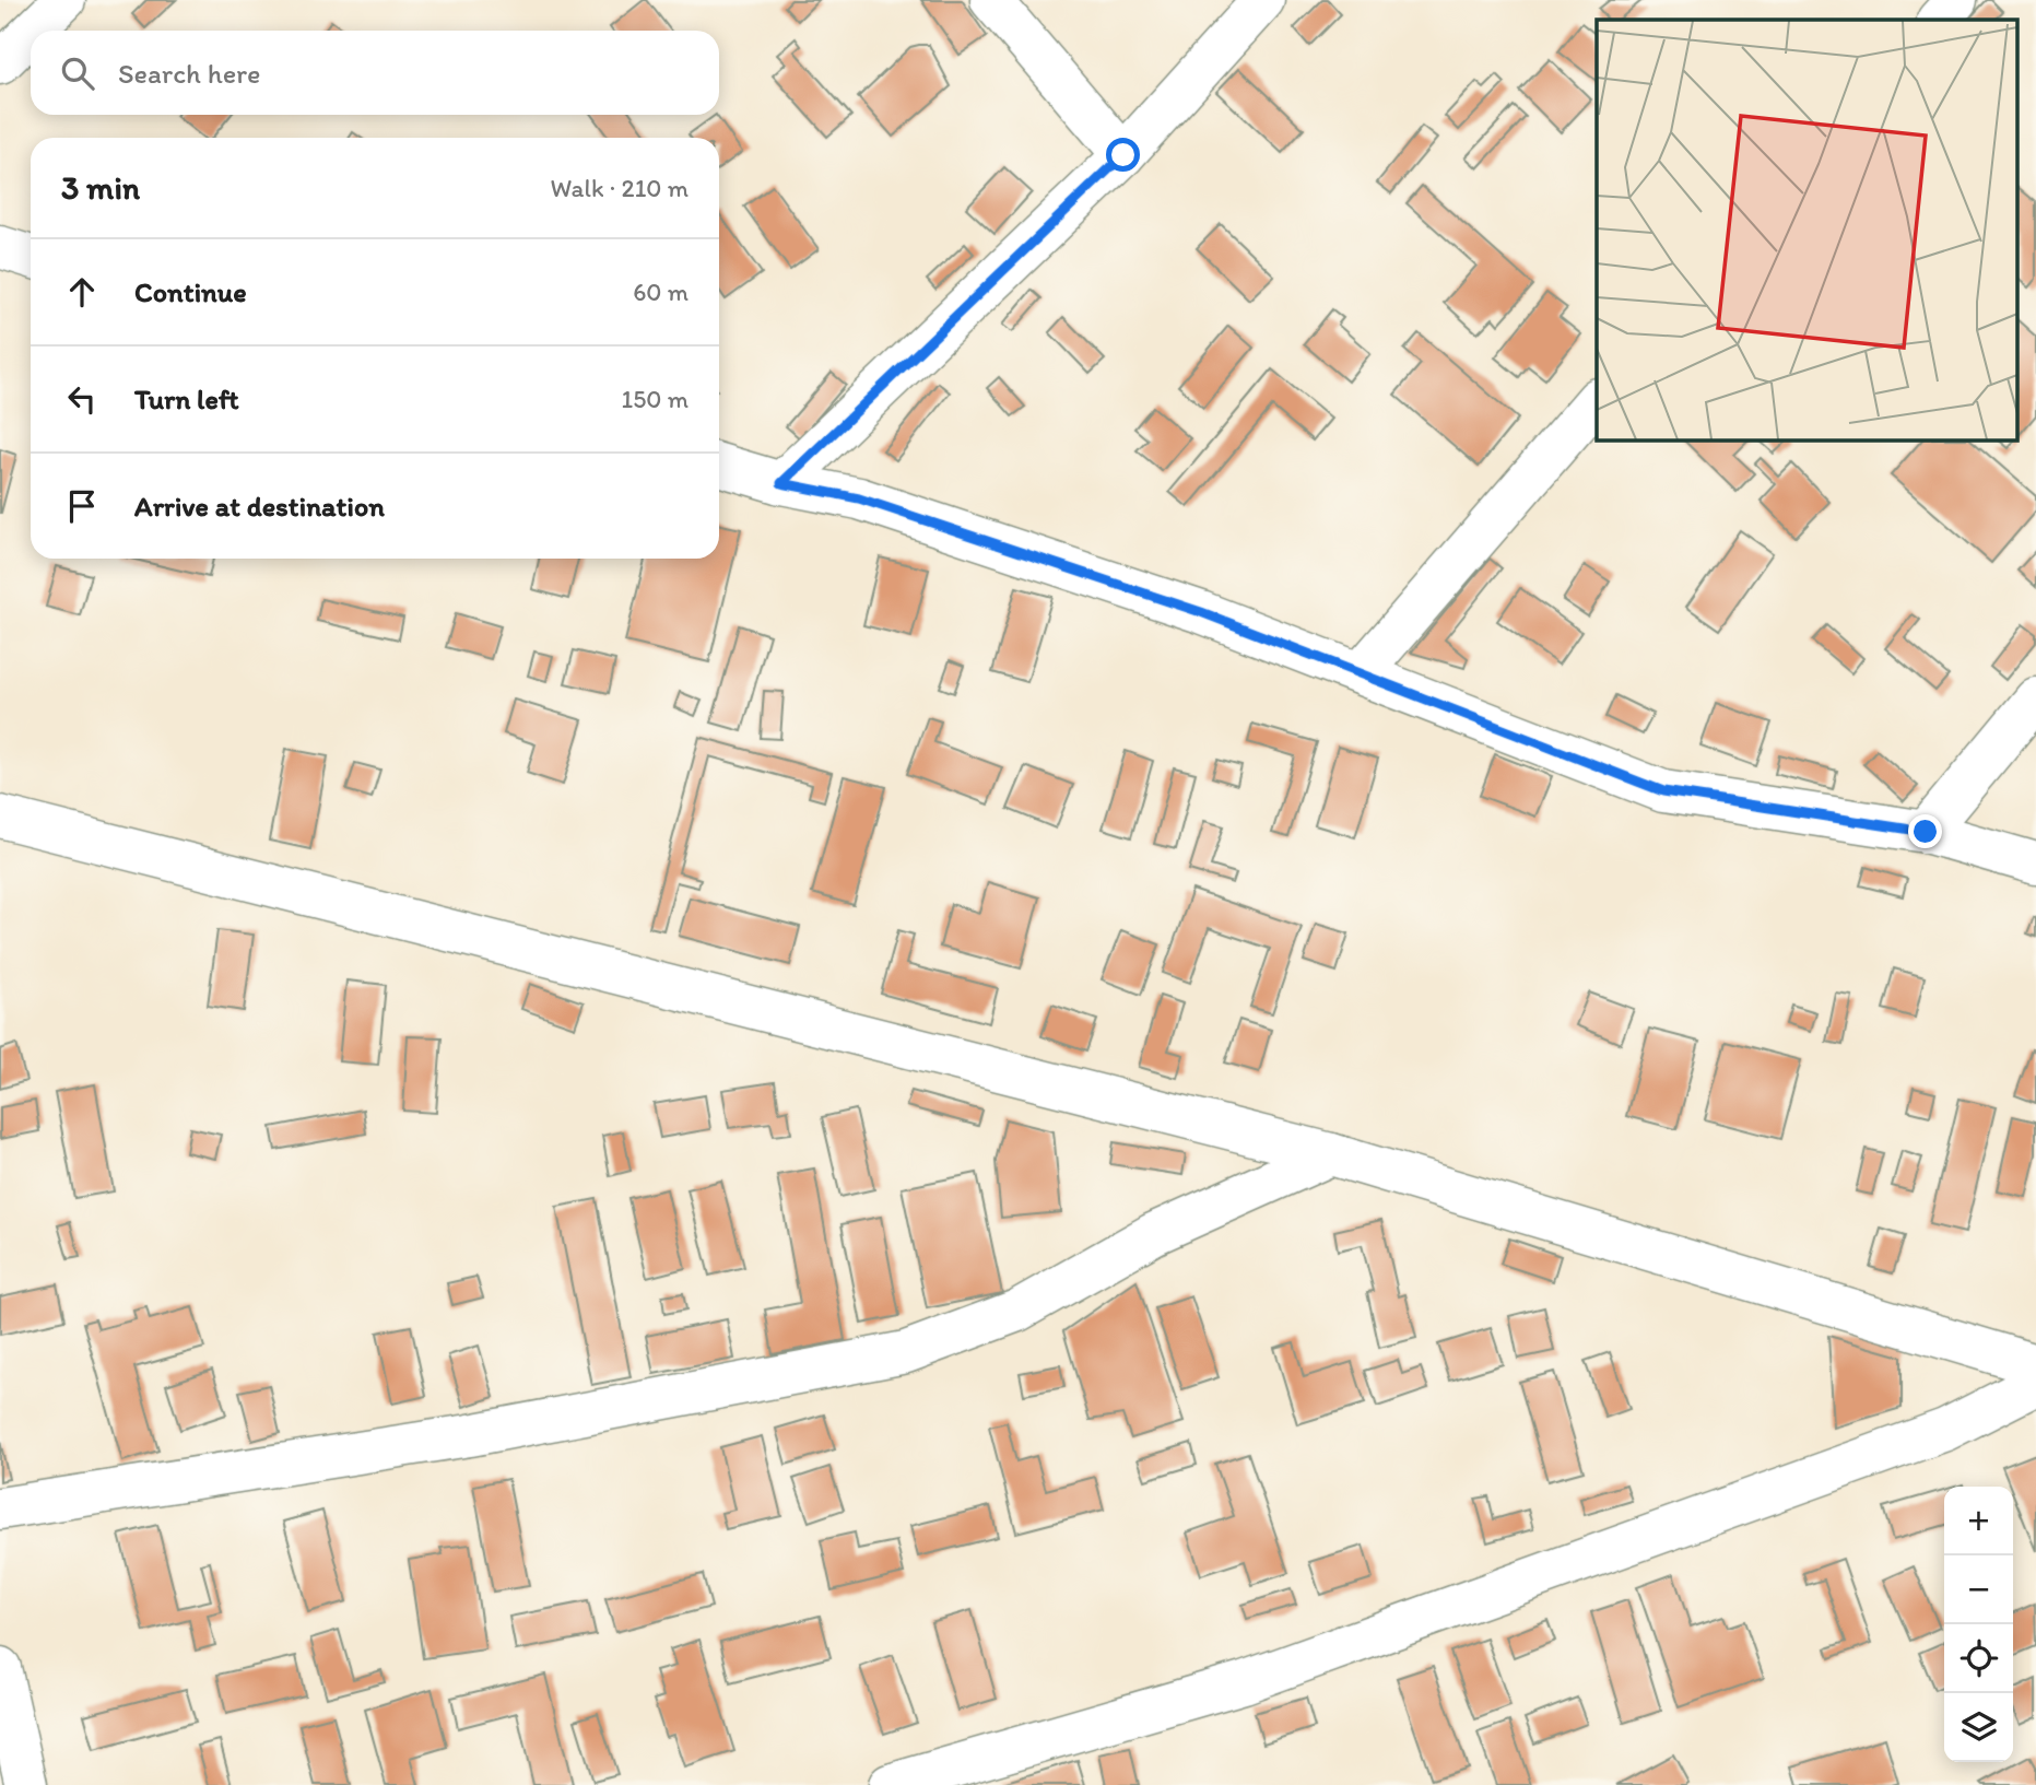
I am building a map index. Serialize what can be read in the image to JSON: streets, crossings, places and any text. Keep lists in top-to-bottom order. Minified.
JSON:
{"page":{"search":"Search here","heading":["3 min","Walk · 210 m"],"list":[["Continue","60 m"],["Turn left","150 m"],"Arrive at destination"],"map_buttons":["+","−"]}}
